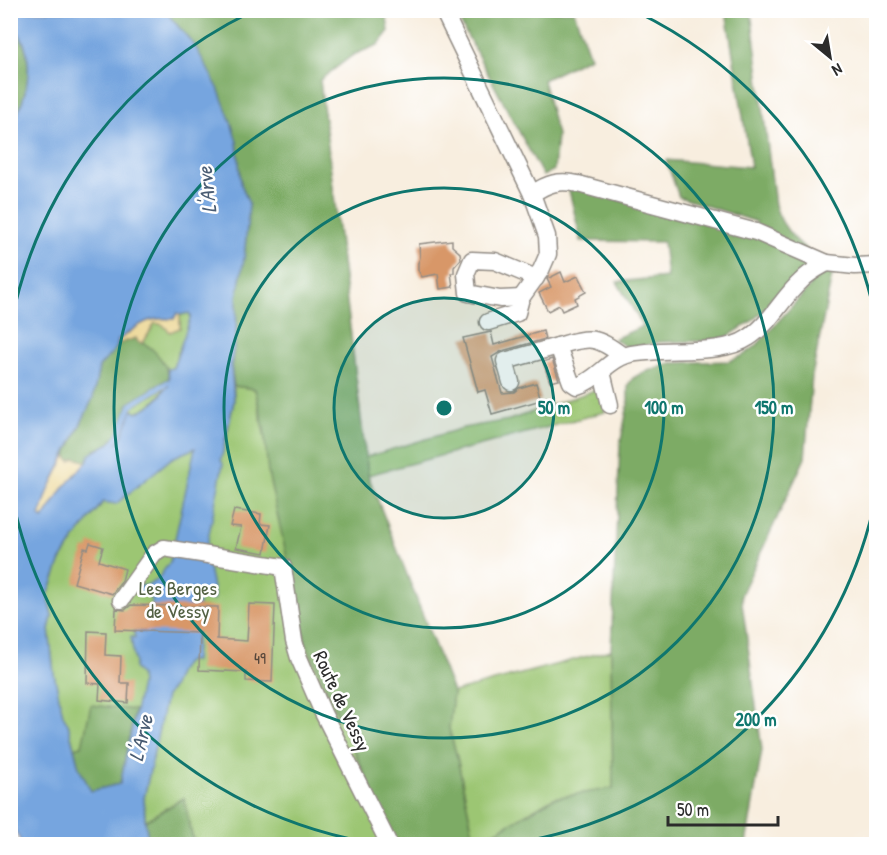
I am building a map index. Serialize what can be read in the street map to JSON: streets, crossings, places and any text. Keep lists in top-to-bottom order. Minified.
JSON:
{"streets":{"street":["Route de Vessy"]},"water":["L'Arve"],"parks":["Les Berges de Vessy"],"house_numbers":["49"],"scale_bar":"50 m","north":"bottom right","rings":["50 m","100 m","150 m","200 m"]}
